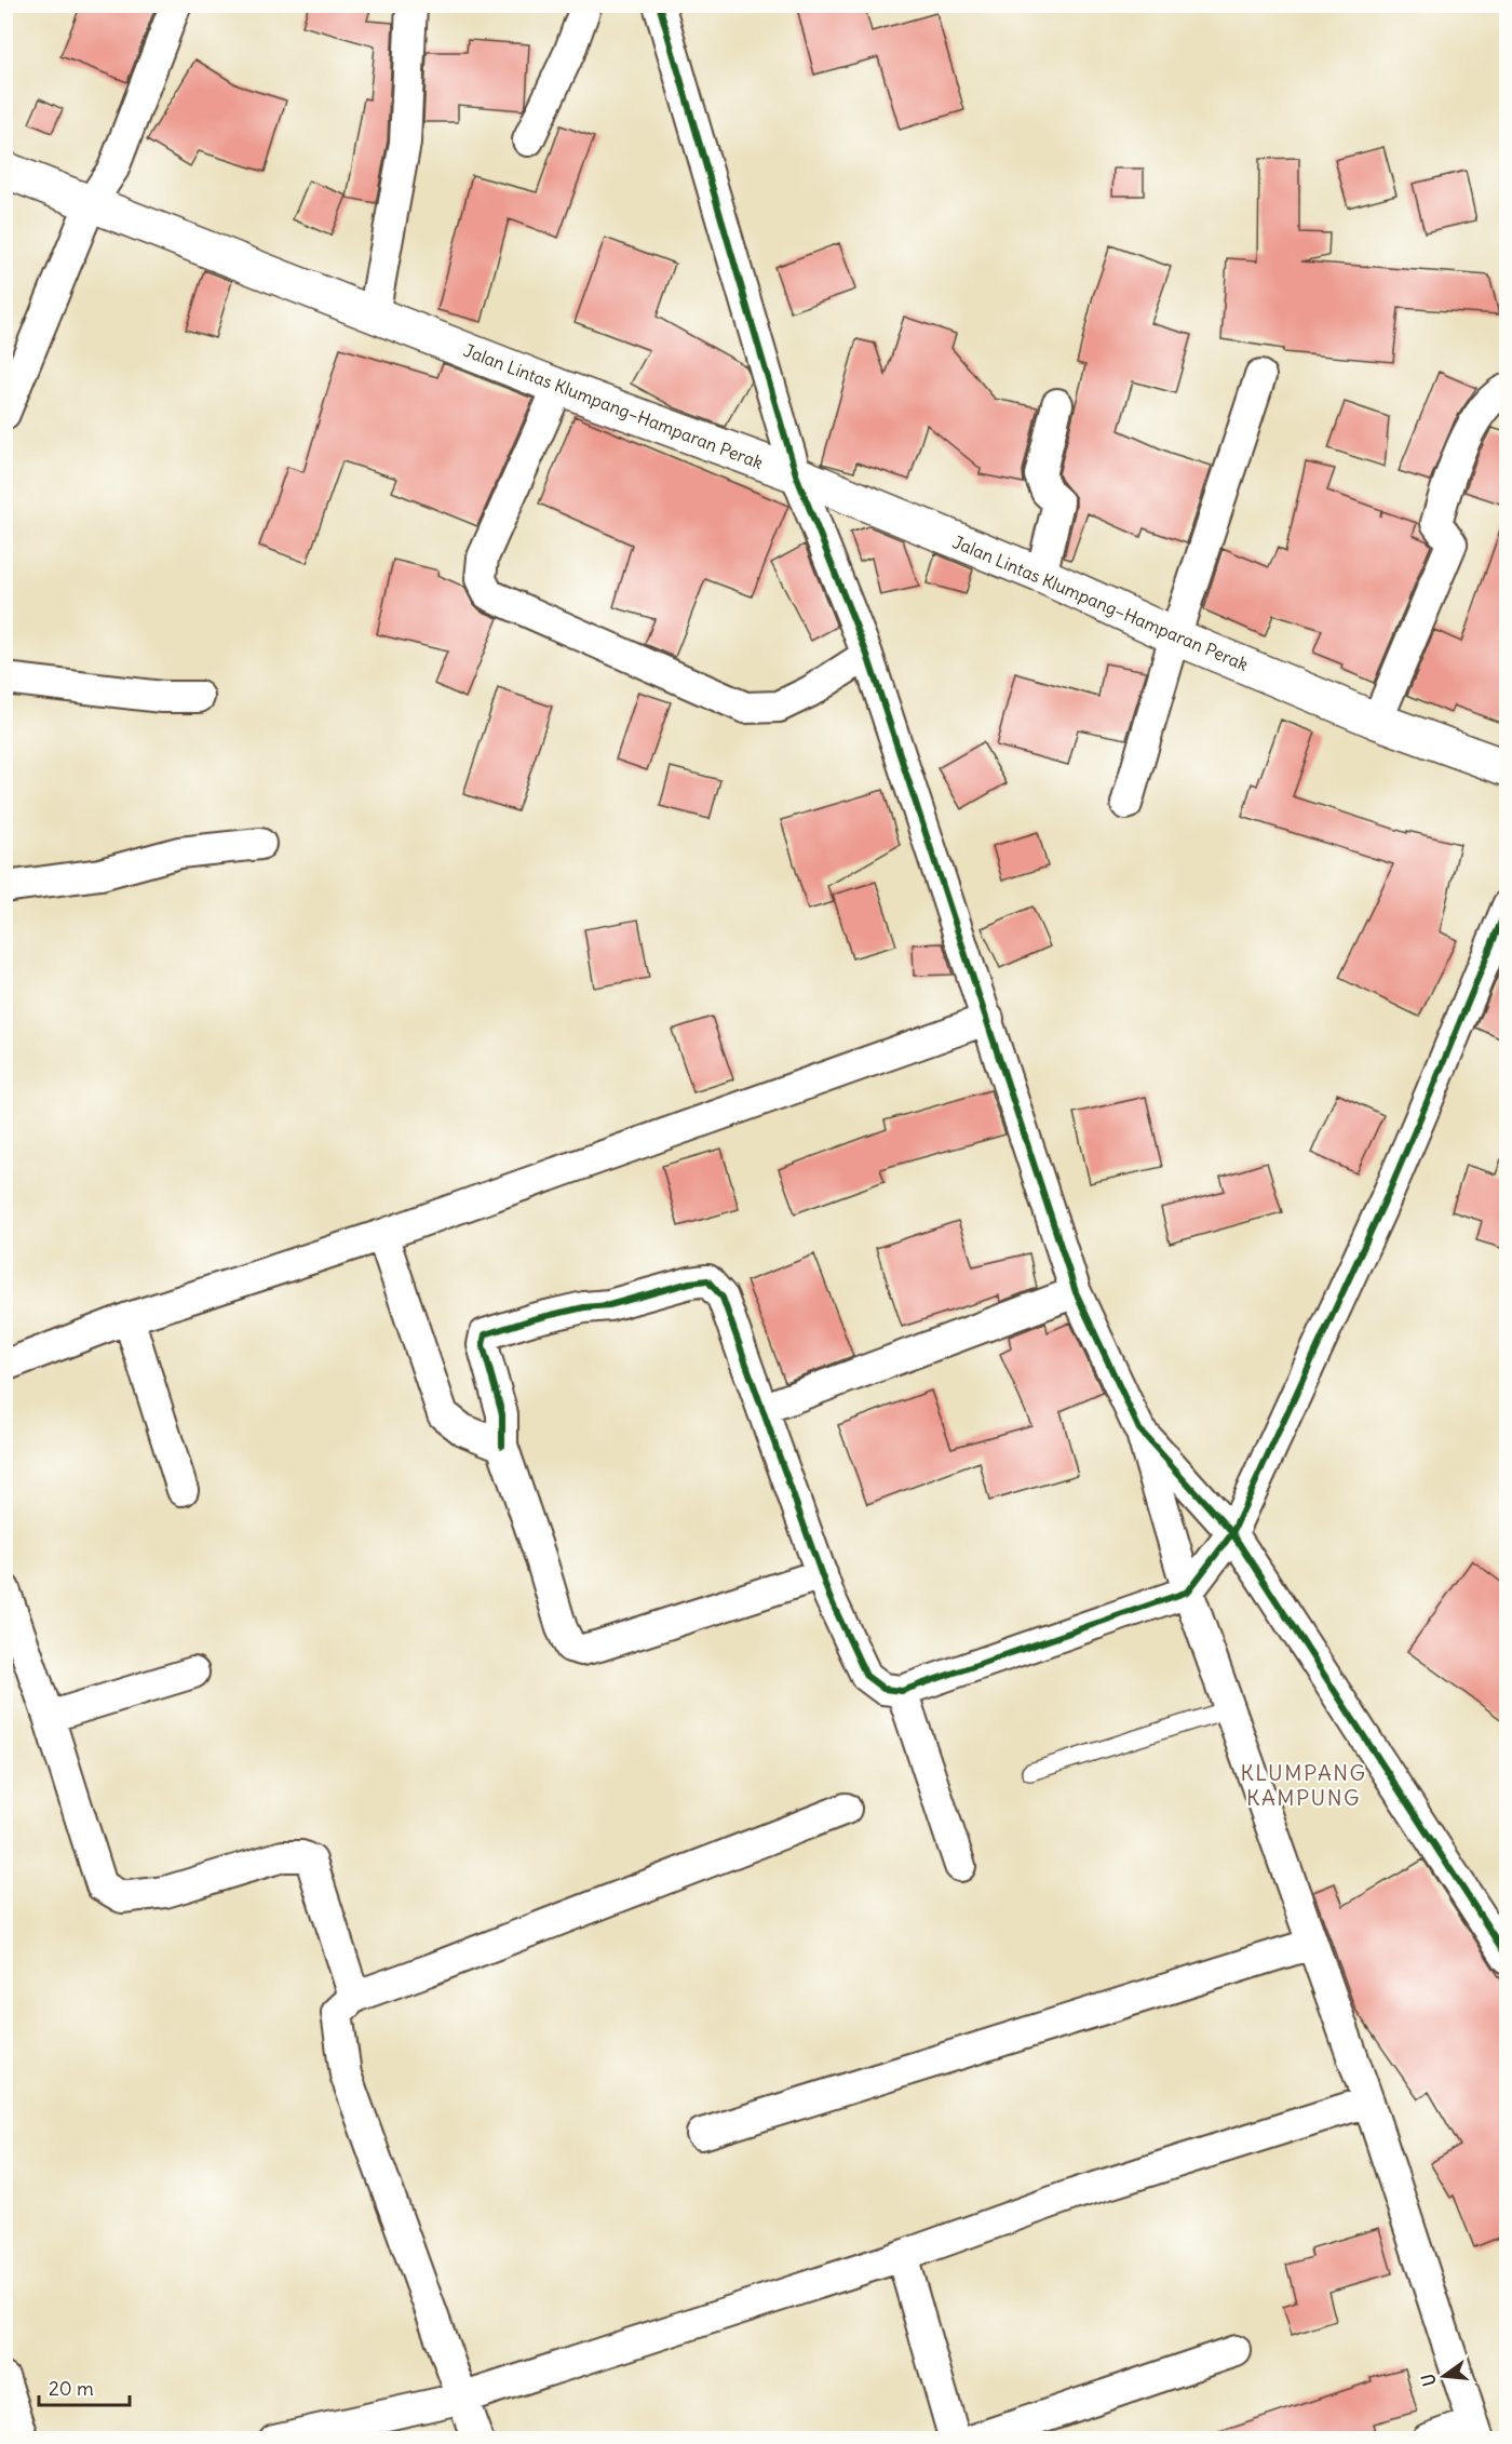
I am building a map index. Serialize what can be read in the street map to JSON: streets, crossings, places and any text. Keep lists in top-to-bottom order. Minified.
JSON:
{"streets":{"main road":["Jalan Lintas Klumpang–Hamparan Perak"]},"districts":["KLUMPANG KAMPUNG"],"scale_bar":"20 m","north":"left"}
